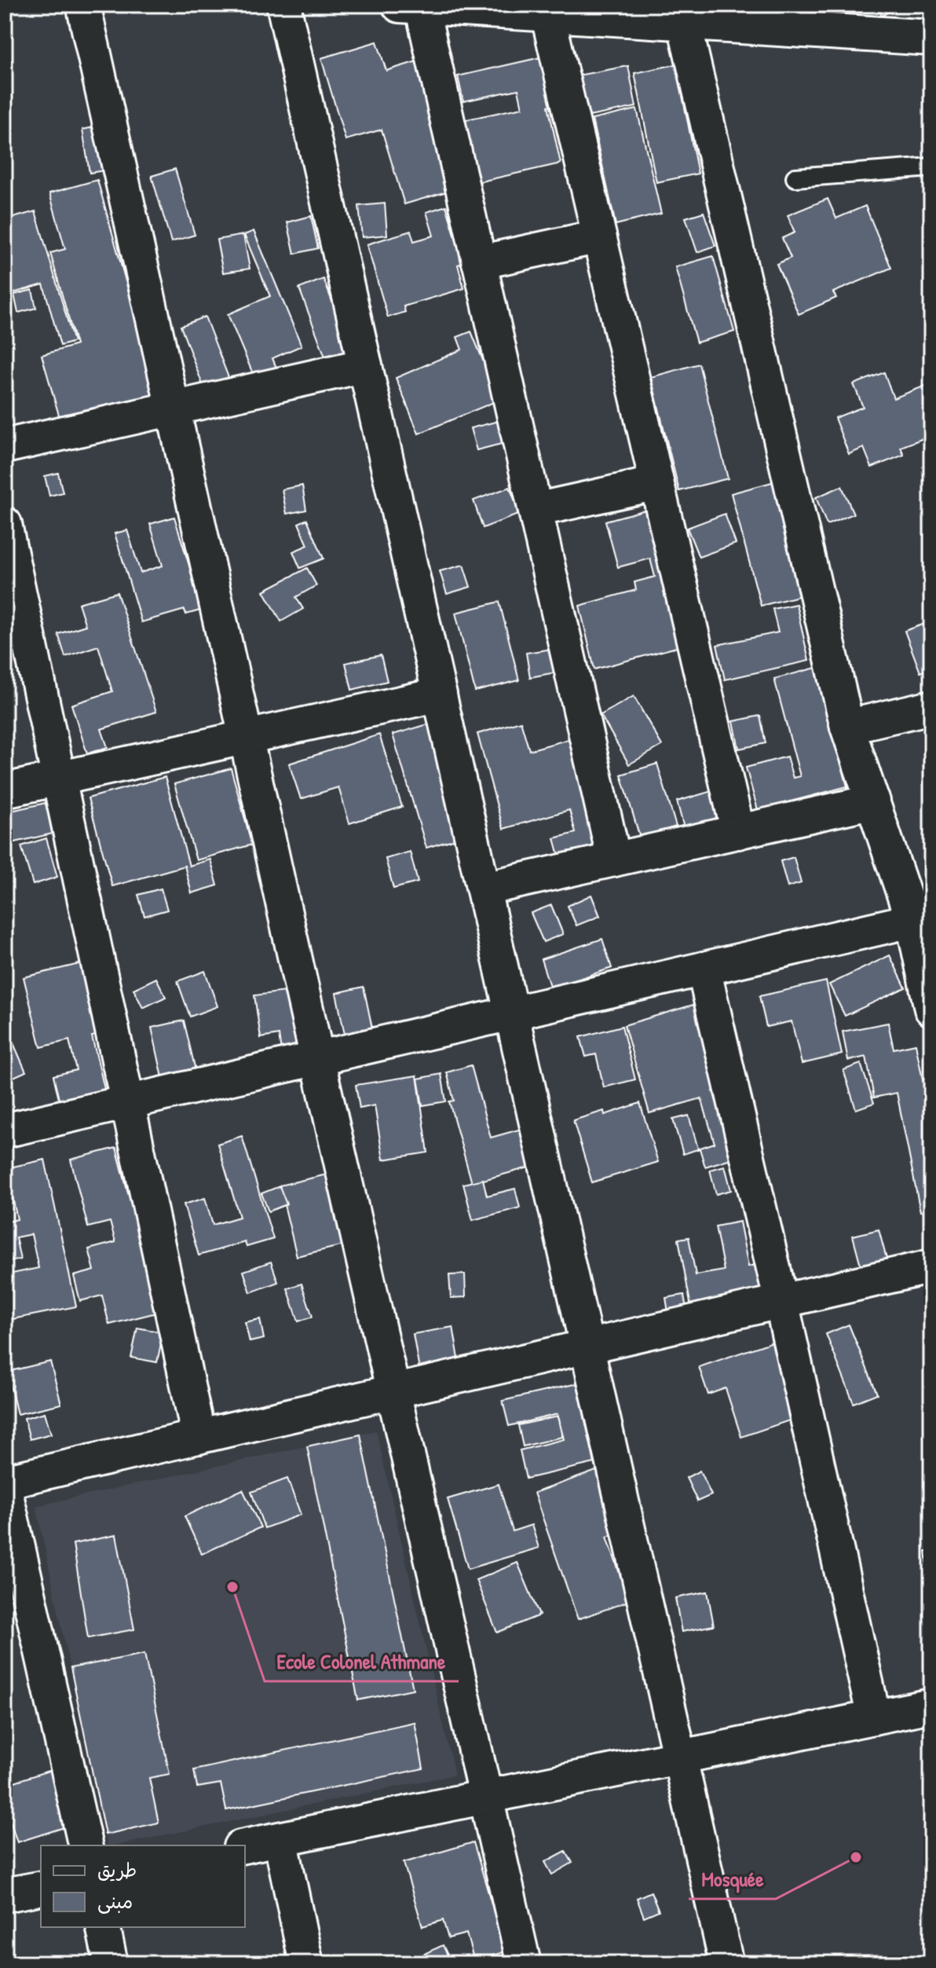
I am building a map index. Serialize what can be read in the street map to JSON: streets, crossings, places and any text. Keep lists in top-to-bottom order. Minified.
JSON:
{"places":["Ecole Colonel Athmane","Mosquée"],"legend":["طريق","مبنى"]}
